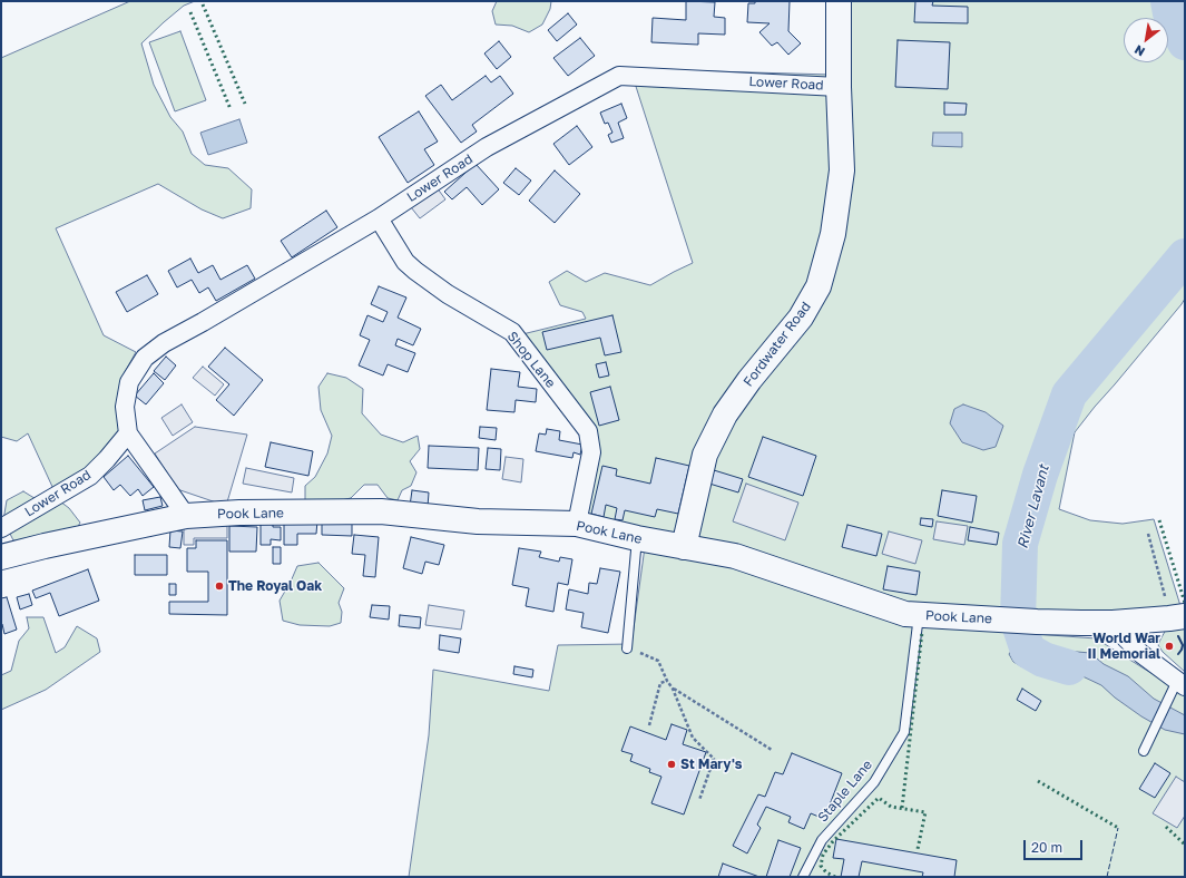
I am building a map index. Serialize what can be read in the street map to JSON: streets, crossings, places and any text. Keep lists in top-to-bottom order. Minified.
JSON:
{"streets":{"street":["Lower Road","Fordwater Road","Shop Lane","Pook Lane"],"lane":["Staple Lane"]},"crossings":[["Lower Road","Fordwater Road"],["Lower Road","Shop Lane"],["Lower Road","Pook Lane"],["Fordwater Road","Pook Lane"],["Shop Lane","Pook Lane"],["Pook Lane","Staple Lane"]],"water":["River Lavant"],"places":["The Royal Oak","World War II Memorial","St Mary's"],"scale_bar":"20 m","north":"bottom left"}
